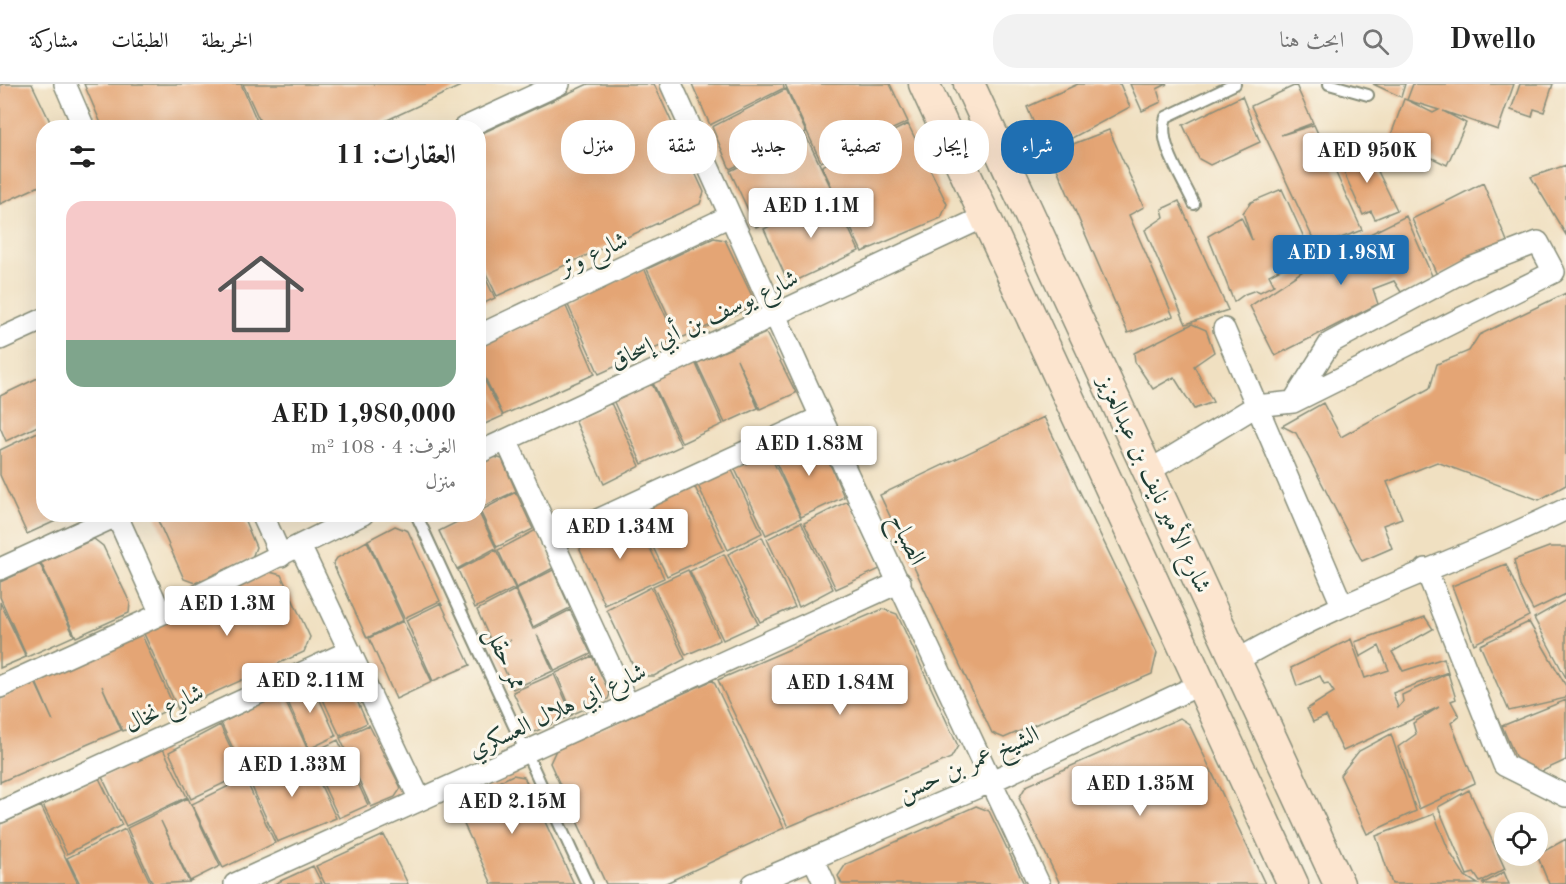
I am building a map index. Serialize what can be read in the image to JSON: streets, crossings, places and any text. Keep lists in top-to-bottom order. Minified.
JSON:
{"streets":{"street":["شارع وتر","شارع يوسف بن أبي إسحاق","شارع الأمير نايف بن عبدالعزيز","الصباح","شارع نخال","شارع أبي هلال العسكري","الشيخ عمر بن حسن"],"lane":["ممر حقل"]},"crossings":[["شارع وتر","الصباح"],["شارع يوسف بن أبي إسحاق","شارع الأمير نايف بن عبدالعزيز"],["شارع يوسف بن أبي إسحاق","الصباح"],["شارع الأمير نايف بن عبدالعزيز","الشيخ عمر بن حسن"],["الصباح","شارع أبي هلال العسكري"],["الصباح","الشيخ عمر بن حسن"],["ممر حقل","شارع أبي هلال العسكري"]],"page":{"header":"Dwello","search":"ابحث هنا","nav":["الخريطة","الطبقات","مشاركة"],"chip":["شراء","إيجار","تصفية","جديد","شقة","منزل"],"heading":"العقارات: 11","price":["AED 950K","AED 1.1M","AED 1.98M","AED 1.83M","AED 1.34M","AED 1.3M","AED 2.11M","AED 1.84M","AED 1.33M","AED 1.35M","AED 2.15M"],"list":[{"name":"AED 1,980,000","note":"الغرف: 4 · 108 m² · منزل"}]}}
